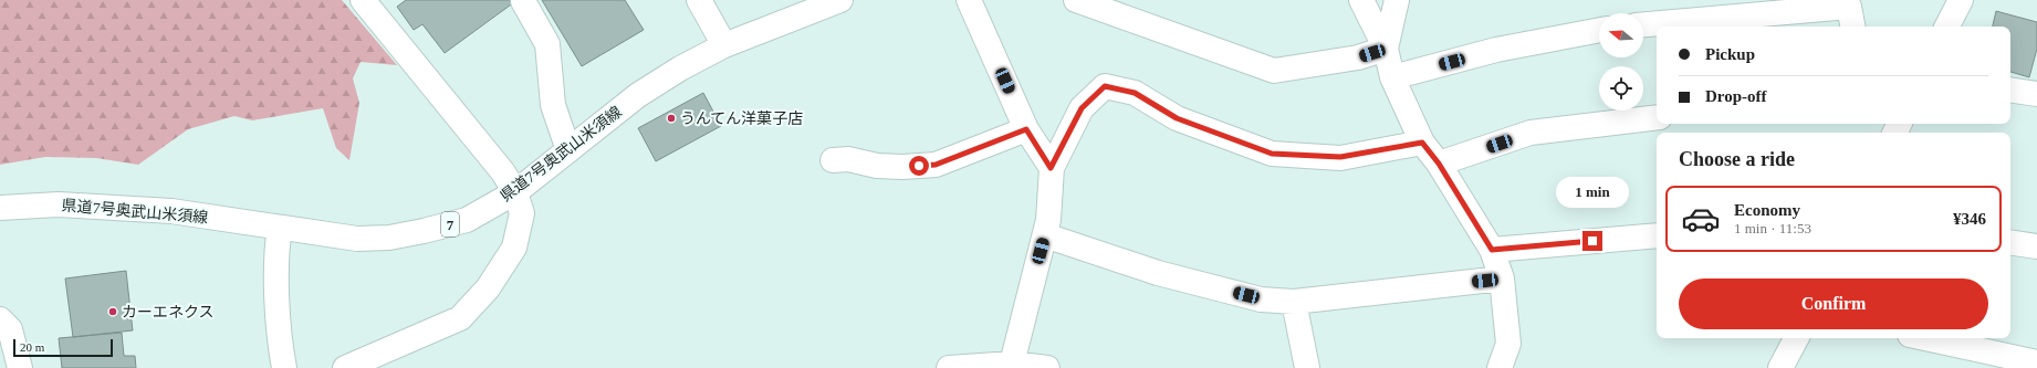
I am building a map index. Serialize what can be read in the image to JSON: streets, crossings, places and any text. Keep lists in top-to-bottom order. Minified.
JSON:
{"streets":{"street":["県道7号奥武山米須線","7"]},"places":["うんてん洋菓子店","カーエネクス"],"scale_bar":"20 m","north":"left","page":{"banner":["Pickup","Drop-off"],"heading":"Choose a ride","bubble":"1 min","list":[{"name":"Economy","note":"1 min · 11:53","value":"¥346"}],"buttons":"Confirm","scale":"20 m"}}
